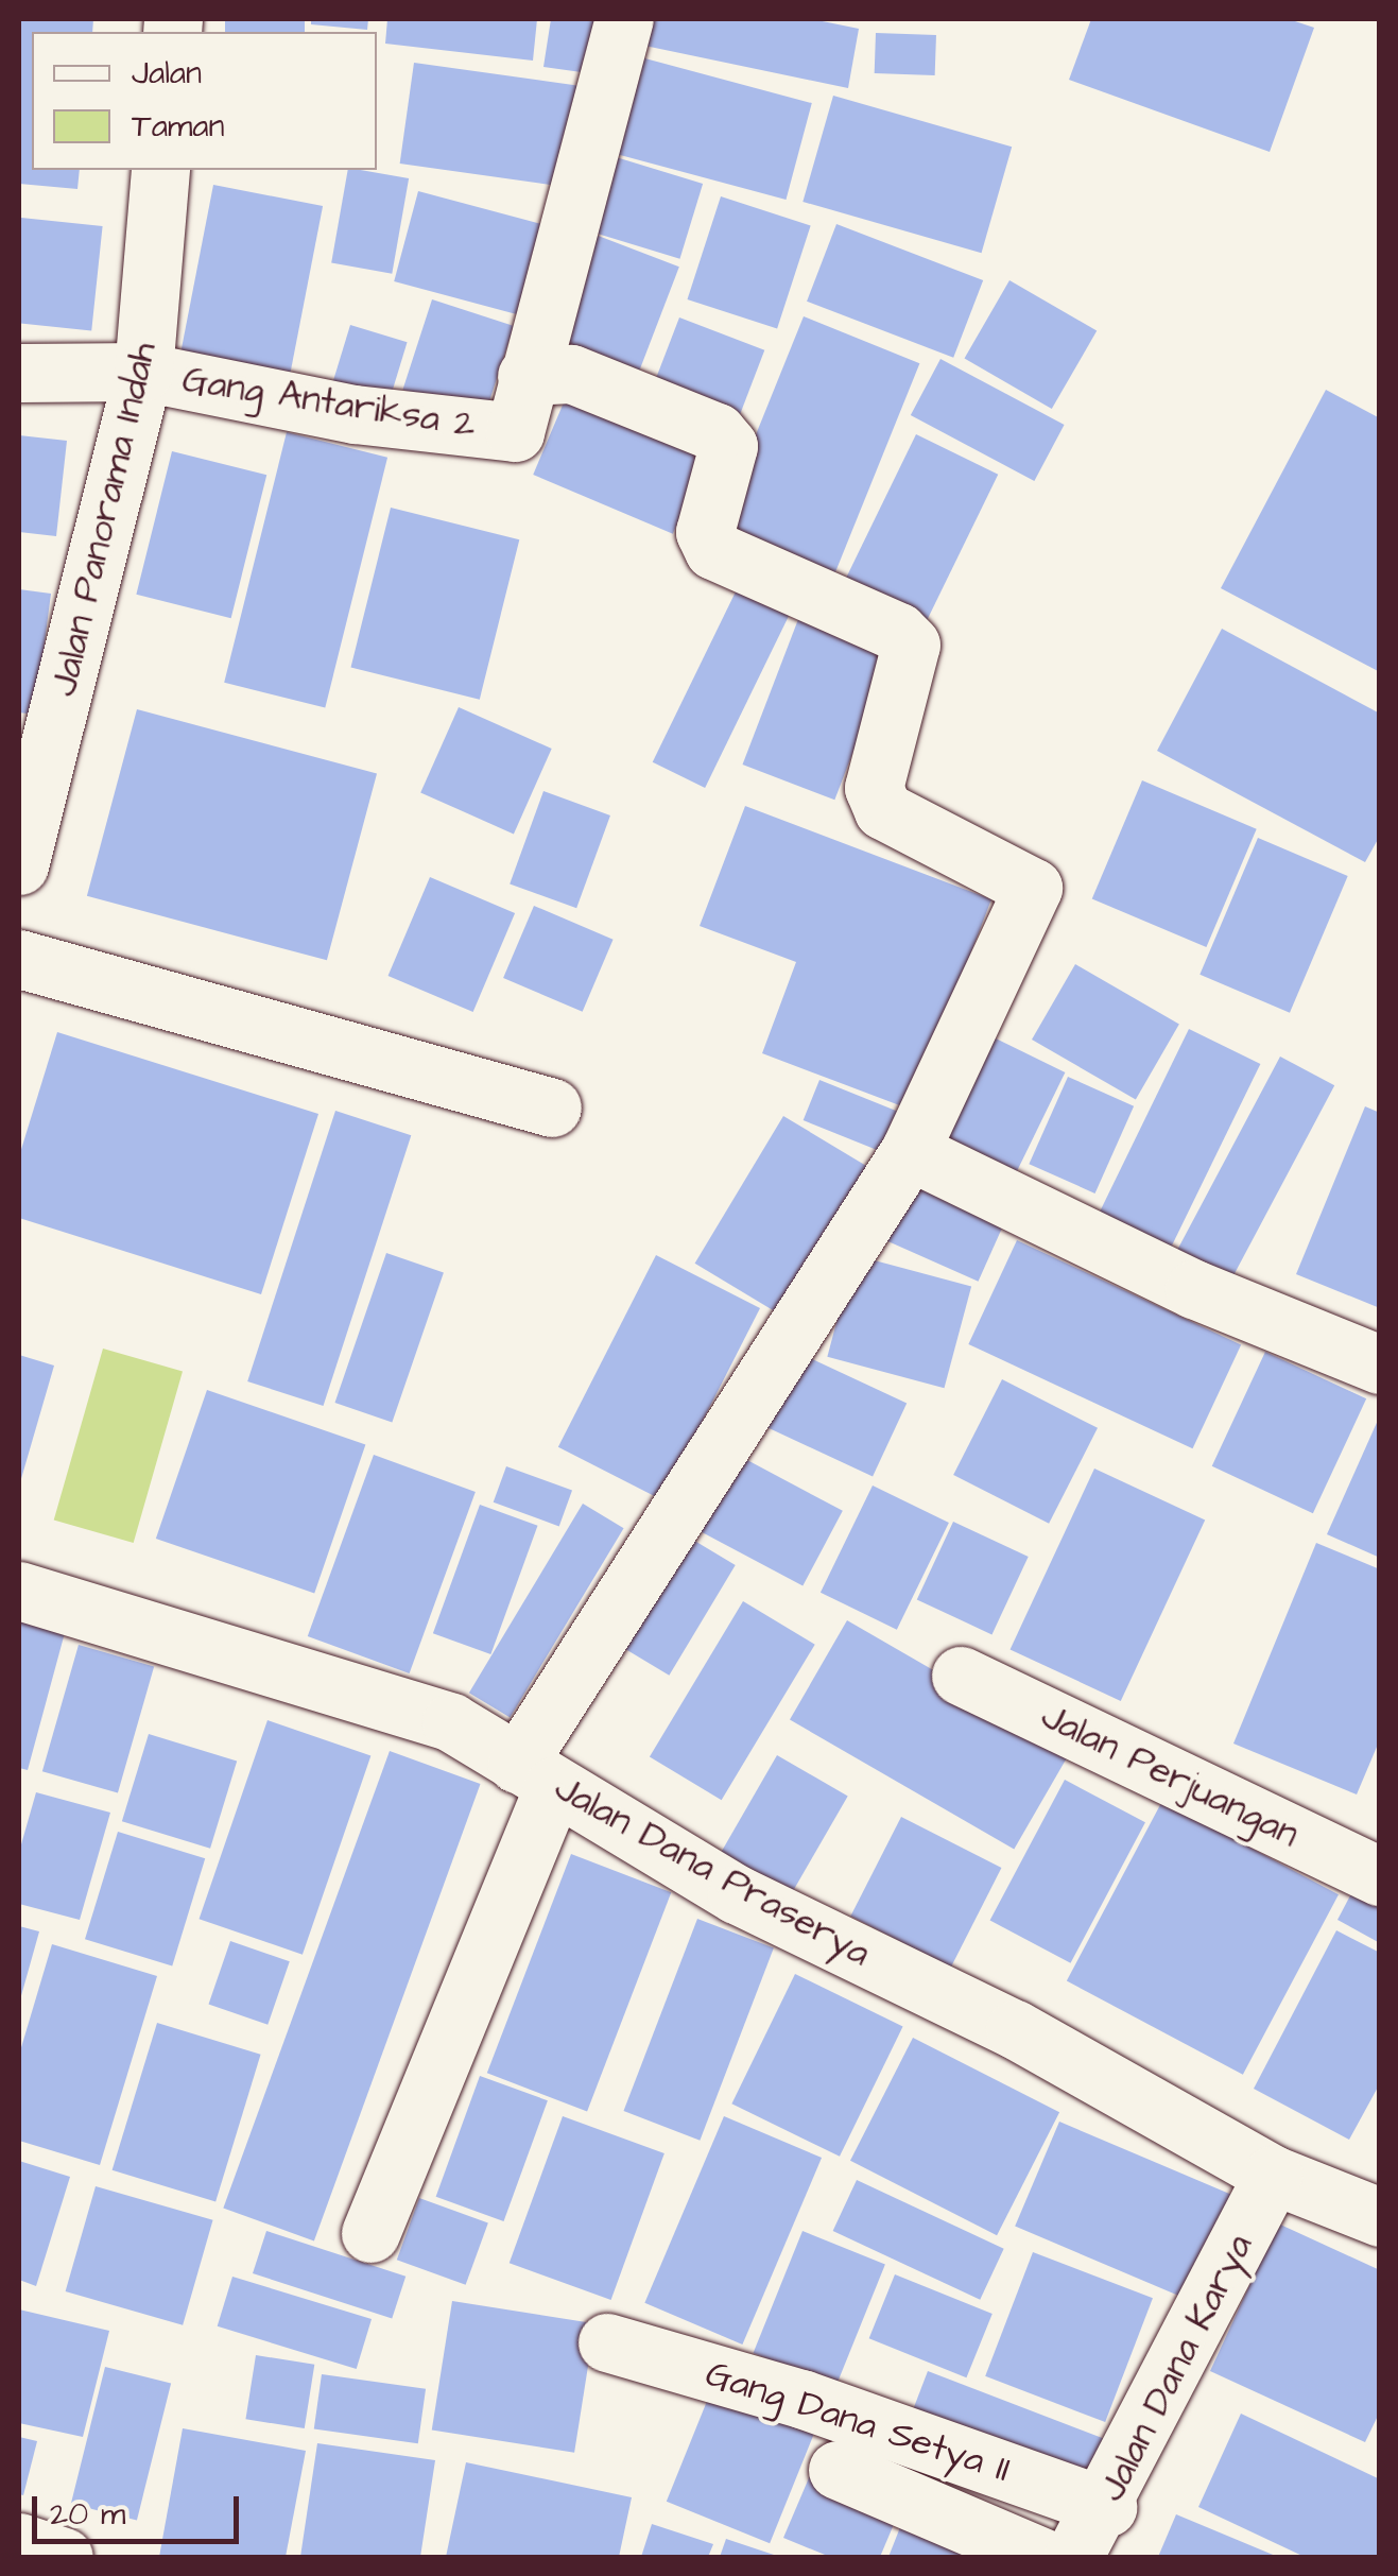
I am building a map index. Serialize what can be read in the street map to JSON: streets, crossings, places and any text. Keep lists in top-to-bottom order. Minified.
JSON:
{"streets":{"street":["Gang Antariksa 2","Jalan Panorama Indah","Jalan Perjuangan","Jalan Dana Praserya","Jalan Dana Karya","Gang Dana Setya II"]},"crossings":[["Gang Antariksa 2","Jalan Panorama Indah"],["Jalan Dana Praserya","Jalan Dana Karya"],["Jalan Dana Karya","Gang Dana Setya II"]],"legend":["Jalan","Taman"],"scale_bar":"20 m"}
